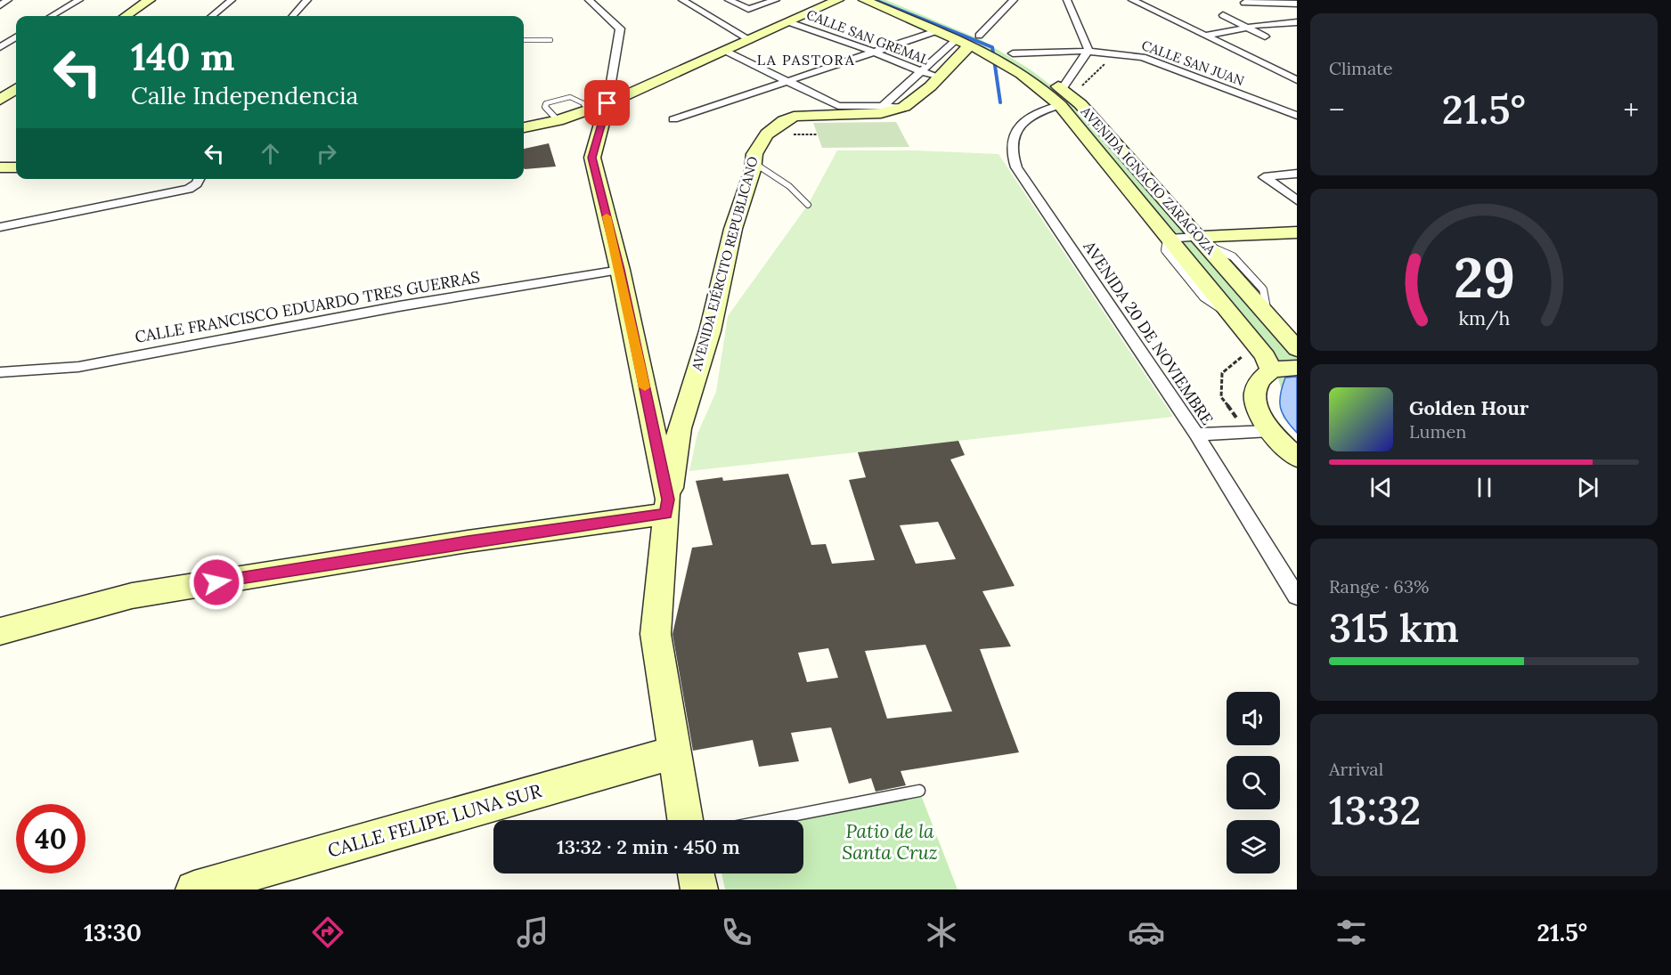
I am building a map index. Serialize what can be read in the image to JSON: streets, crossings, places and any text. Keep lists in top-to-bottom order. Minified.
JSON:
{"streets":{"street":["CALLE SAN GREMAL","CALLE SAN JUAN","AVENIDA IGNACIO ZARAGOZA","AVENIDA EJÉRCITO REPUBLICANO","CALLE FRANCISCO EDUARDO TRES GUERRAS","AVENIDA 20 DE NOVIEMBRE","CALLE FELIPE LUNA SUR"]},"crossings":[["CALLE SAN GREMAL","AVENIDA EJÉRCITO REPUBLICANO"],["CALLE SAN JUAN","AVENIDA IGNACIO ZARAGOZA"],["AVENIDA IGNACIO ZARAGOZA","AVENIDA EJÉRCITO REPUBLICANO"],["AVENIDA IGNACIO ZARAGOZA","AVENIDA 20 DE NOVIEMBRE"]],"districts":["LA PASTORA"],"parks":["Patio de la Santa Cruz"],"page":{"tile":["Climate",["Range · 63%","315 km"],["Arrival","13:32"]],"turn":["140 m","Calle Independencia"],"heat":["−","21.5°","+"],"song":["Golden Hour","Lumen"],"limit":"40","trip":"13:32 · 2 min · 450 m","tabs":["13:30","21.5°"],"gauge":["29","km/h"]}}
